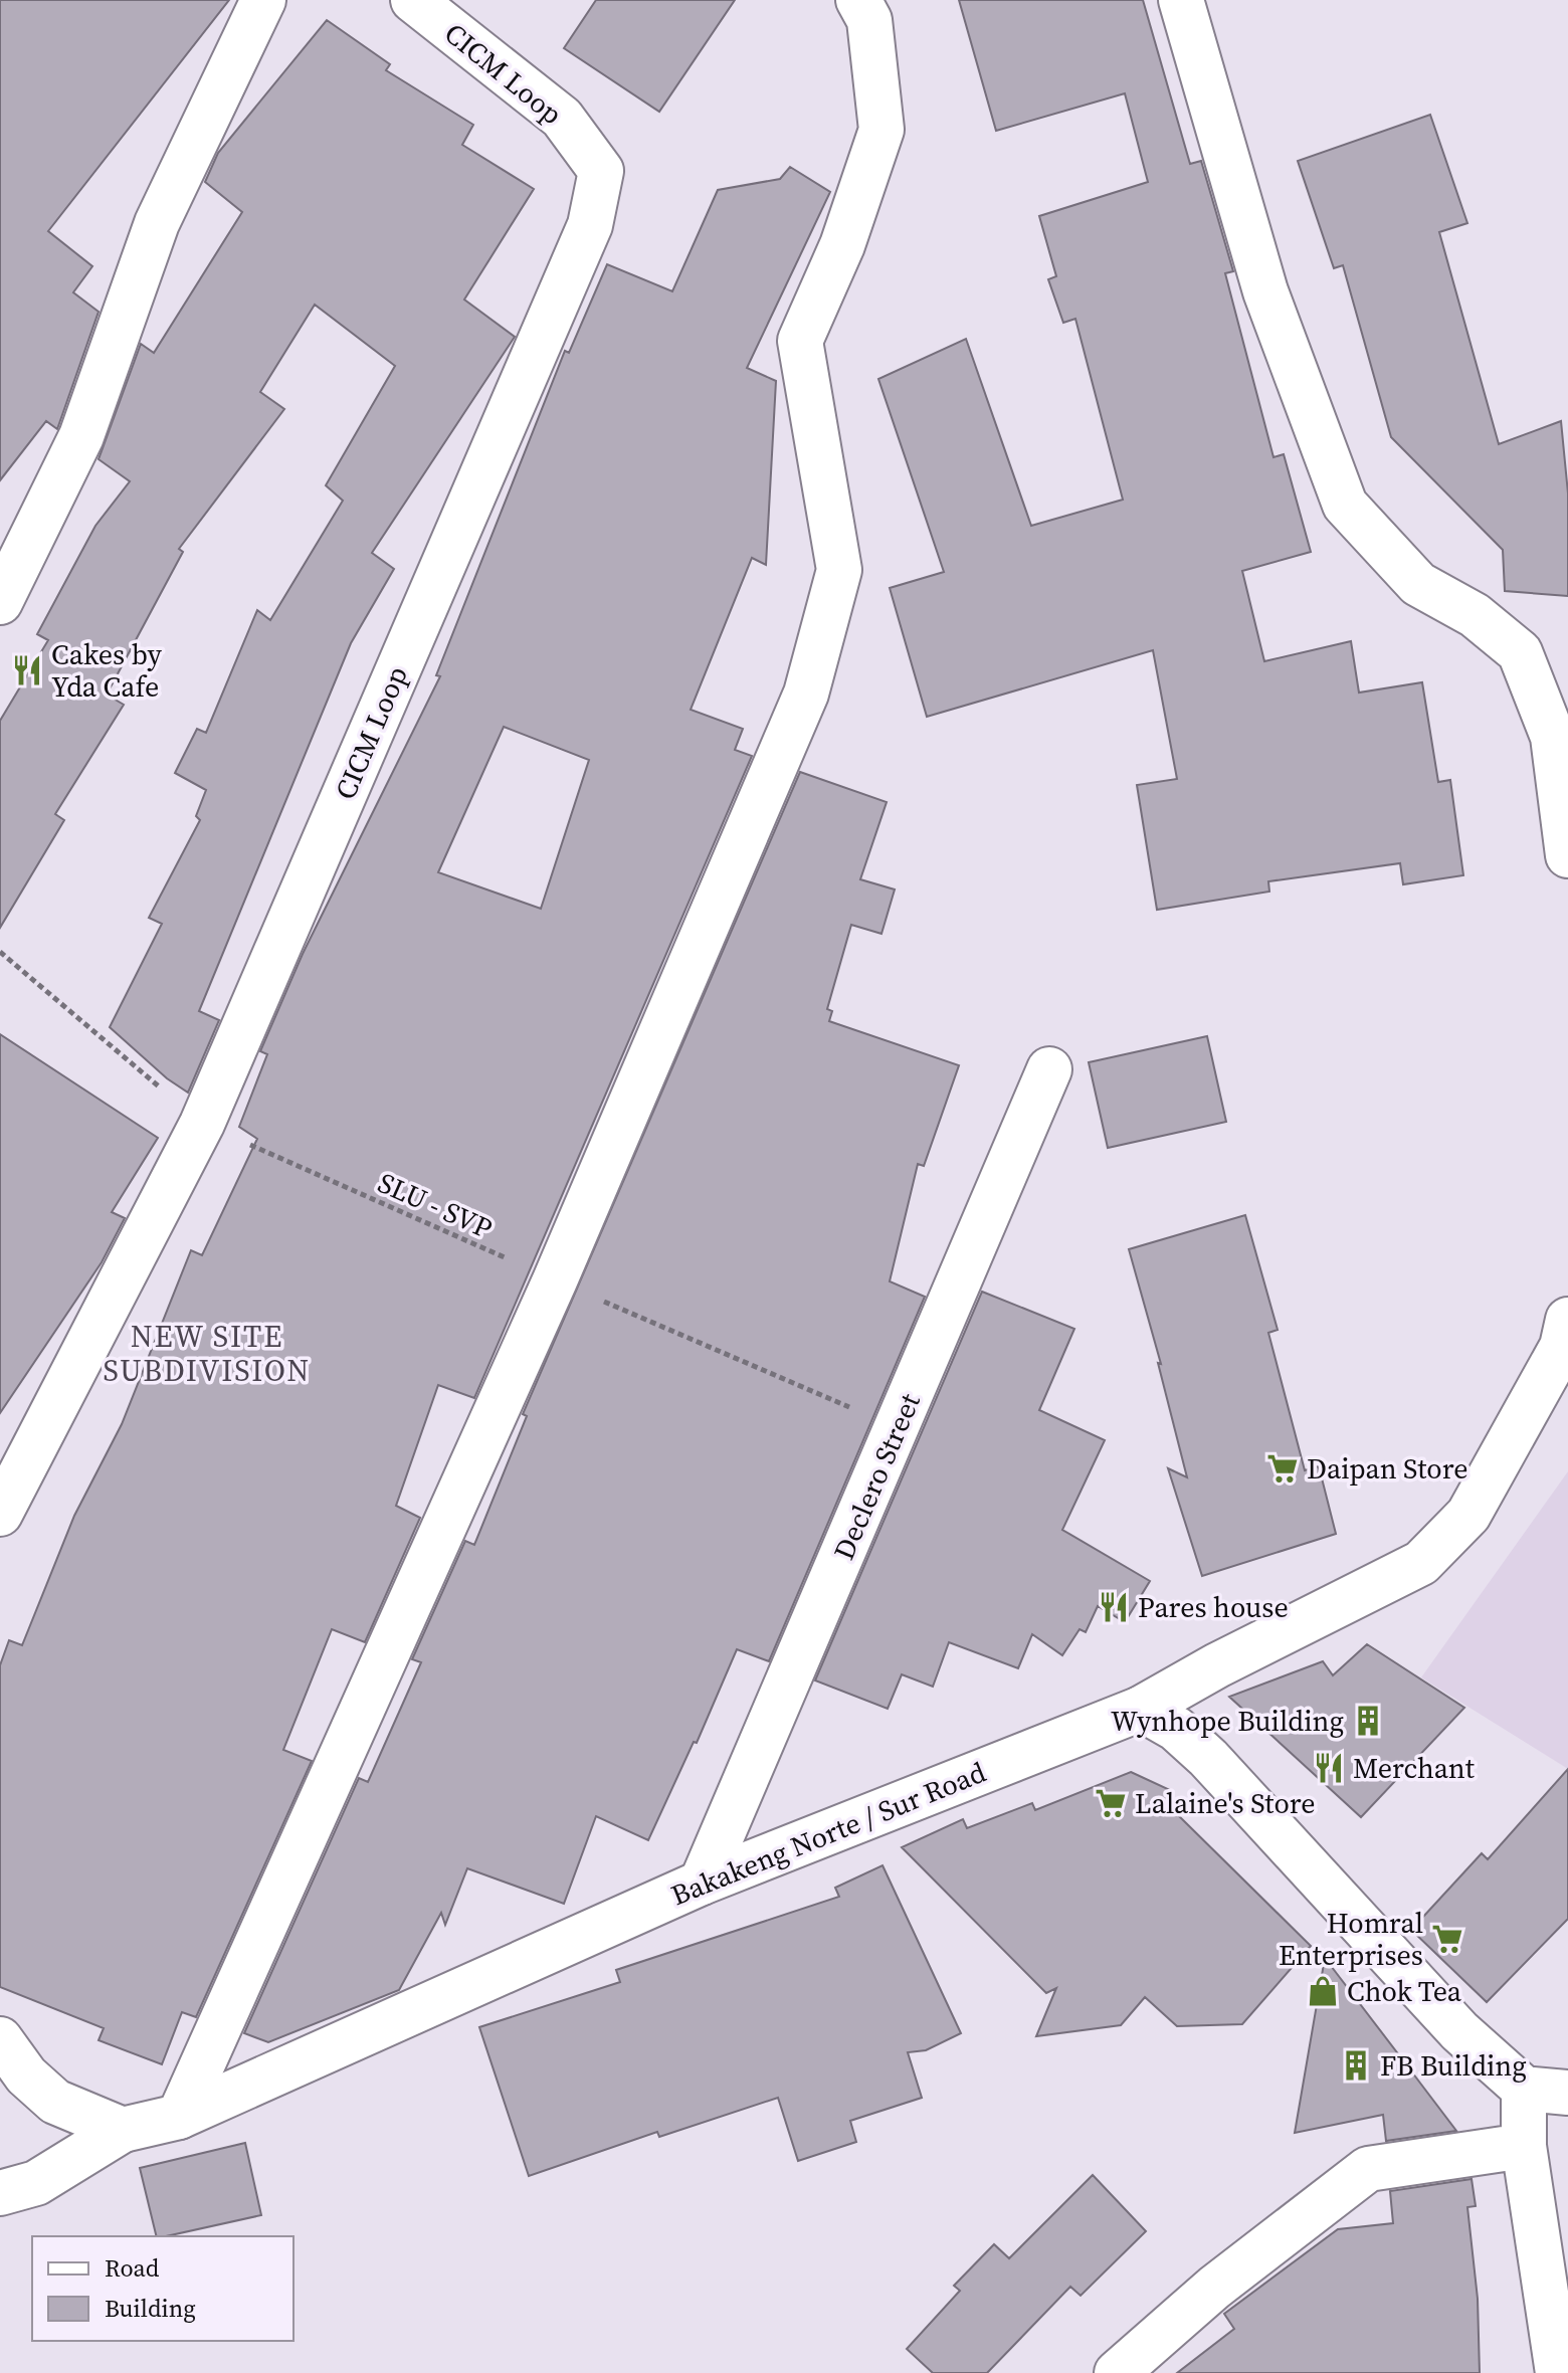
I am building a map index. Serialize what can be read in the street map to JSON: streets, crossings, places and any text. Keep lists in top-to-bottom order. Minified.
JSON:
{"streets":{"street":["CICM Loop","Declero Street","Bakakeng Norte / Sur Road"],"path":["SLU - SVP"]},"crossings":[["CICM Loop","SLU - SVP"],["SLU - SVP","Declero Street"],["Declero Street","Bakakeng Norte / Sur Road"]],"districts":["NEW SITE SUBDIVISION"],"places":{"restaurant":["Cakes by Yda Cafe","Pares house","Merchant"],"supermarket":["Daipan Store","Lalaine's Store","Homral Enterprises"],"building":["Wynhope Building","FB Building"],"shop":["Chok Tea"]},"legend":["Road","Building"]}
